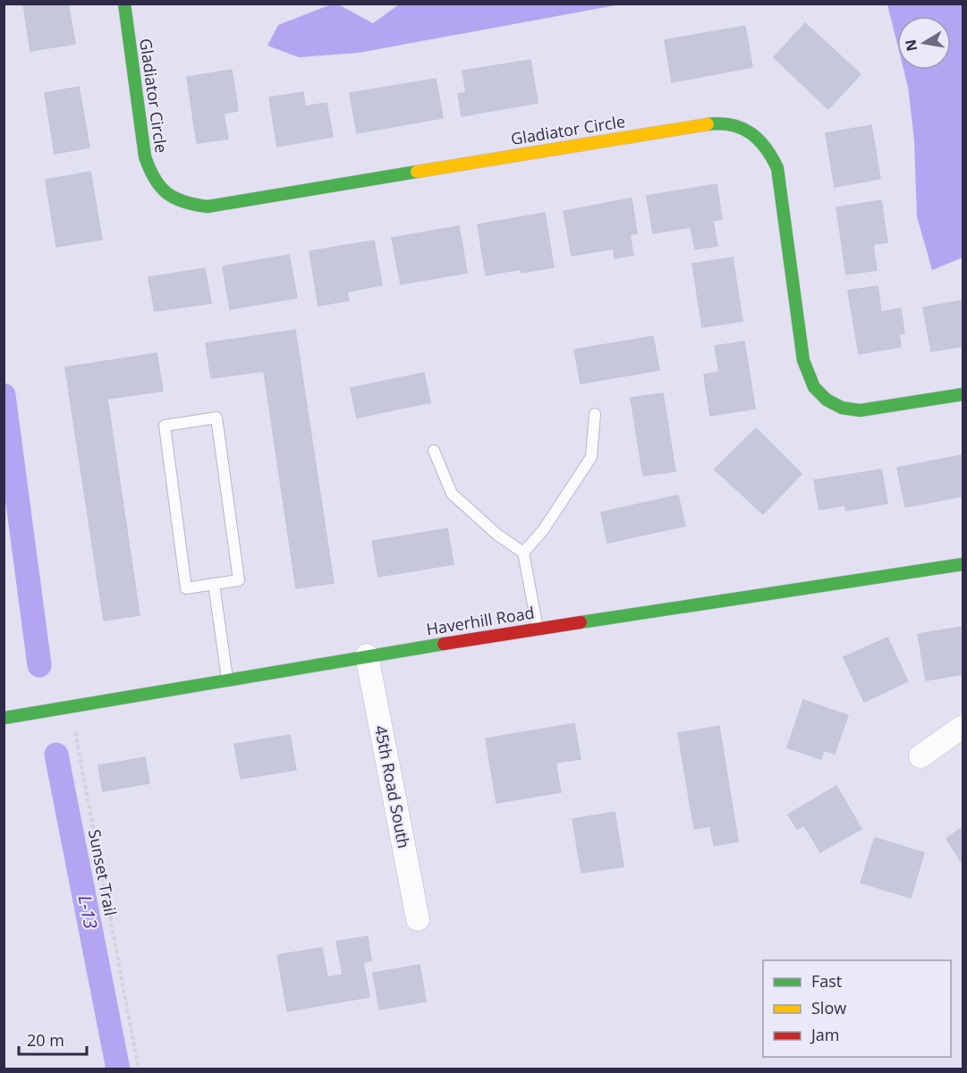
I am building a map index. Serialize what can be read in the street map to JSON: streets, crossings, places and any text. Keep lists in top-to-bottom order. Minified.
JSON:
{"streets":{"street":["Gladiator Circle","Haverhill Road","45th Road South"],"path":["Sunset Trail"]},"crossings":[["Haverhill Road","45th Road South"],["Haverhill Road","Sunset Trail"]],"water":["L-13"],"legend":["Fast","Slow","Jam"],"scale_bar":"20 m","north":"left"}
